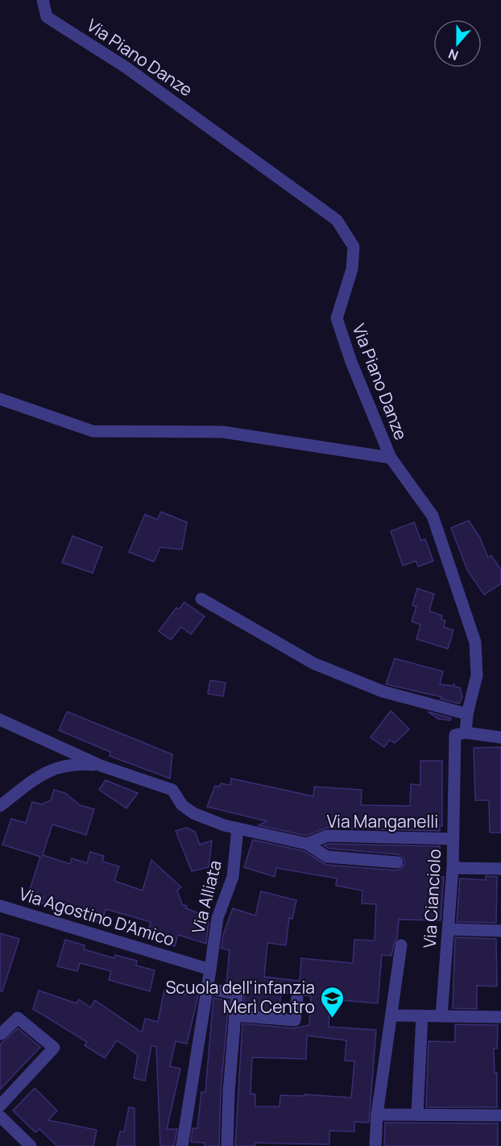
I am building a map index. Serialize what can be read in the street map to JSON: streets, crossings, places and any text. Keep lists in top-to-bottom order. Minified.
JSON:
{"streets":{"street":["Via Piano Danze","Via Manganelli","Via Alliata","Via Cianciolo","Via Agostino D'Amico"]},"crossings":[["Via Piano Danze","Via Cianciolo"],["Via Manganelli","Via Alliata"],["Via Manganelli","Via Cianciolo"],["Via Alliata","Via Agostino D'Amico"]],"places":{"school or university":["Scuola dell'infanzia Merì Centro"]},"north":"bottom"}
